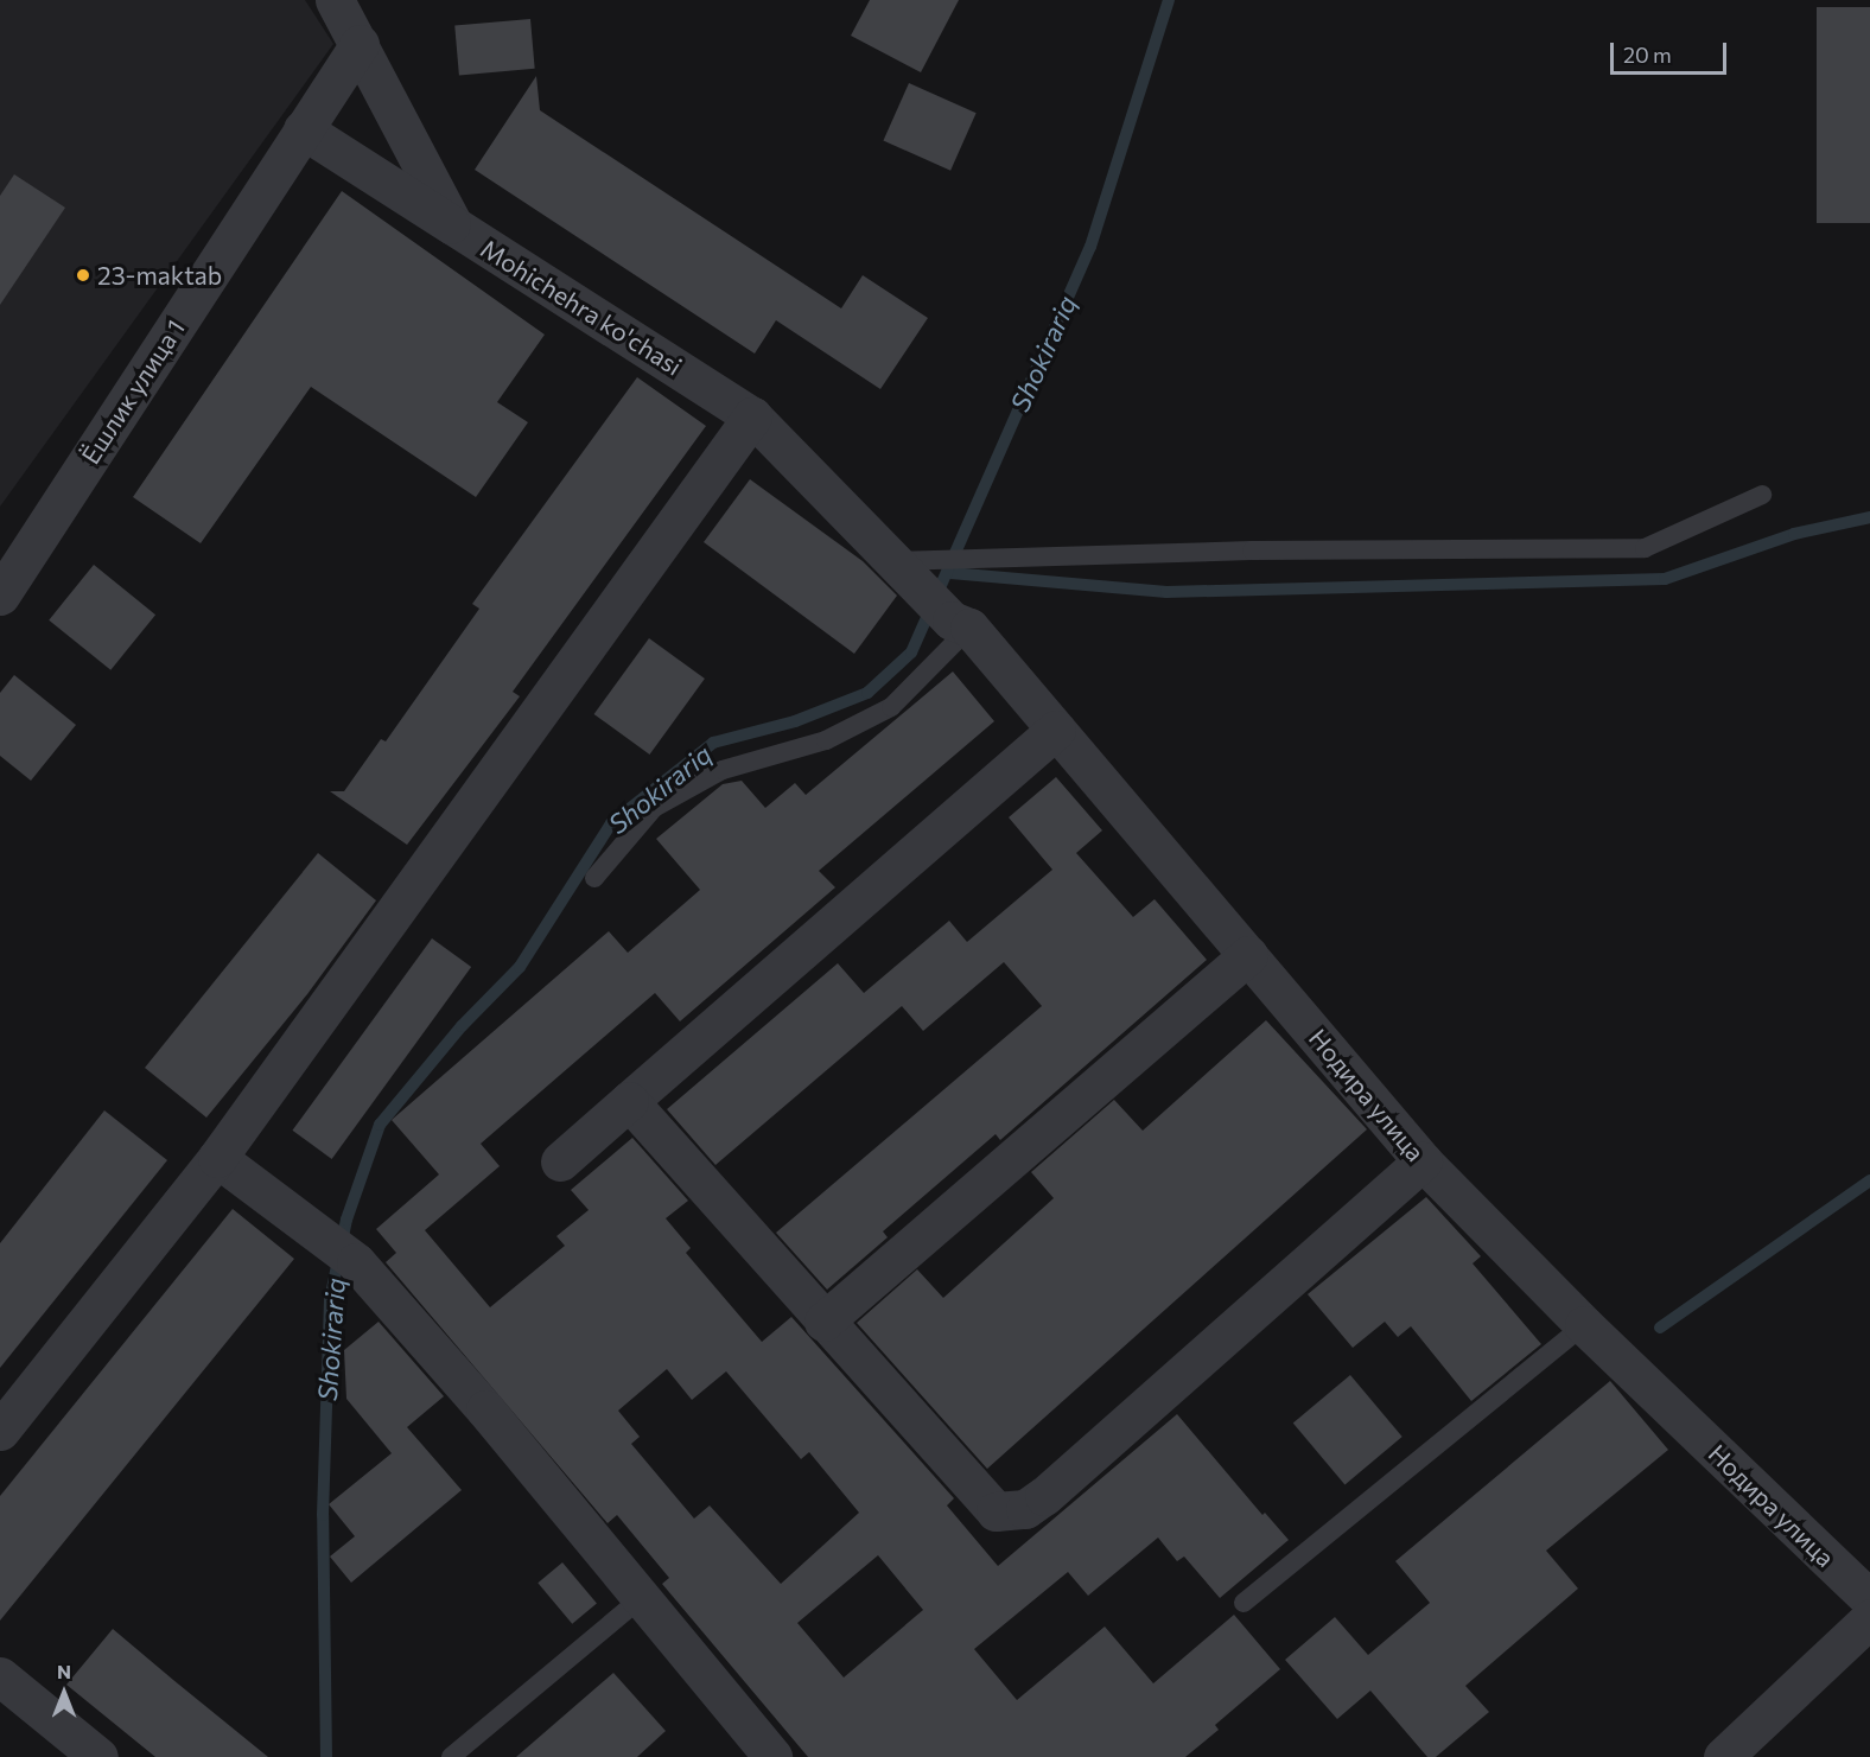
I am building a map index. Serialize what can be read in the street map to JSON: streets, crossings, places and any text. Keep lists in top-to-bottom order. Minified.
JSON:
{"streets":{"street":["Mohichehra ko'chasi","Ёшлик улица 1","Нодира улица"]},"crossings":[["Mohichehra ko'chasi","Ёшлик улица 1"],["Mohichehra ko'chasi","Нодира улица"]],"water":["Shokirariq"],"places":["23-maktab"],"scale_bar":"20 m","north":"top"}
